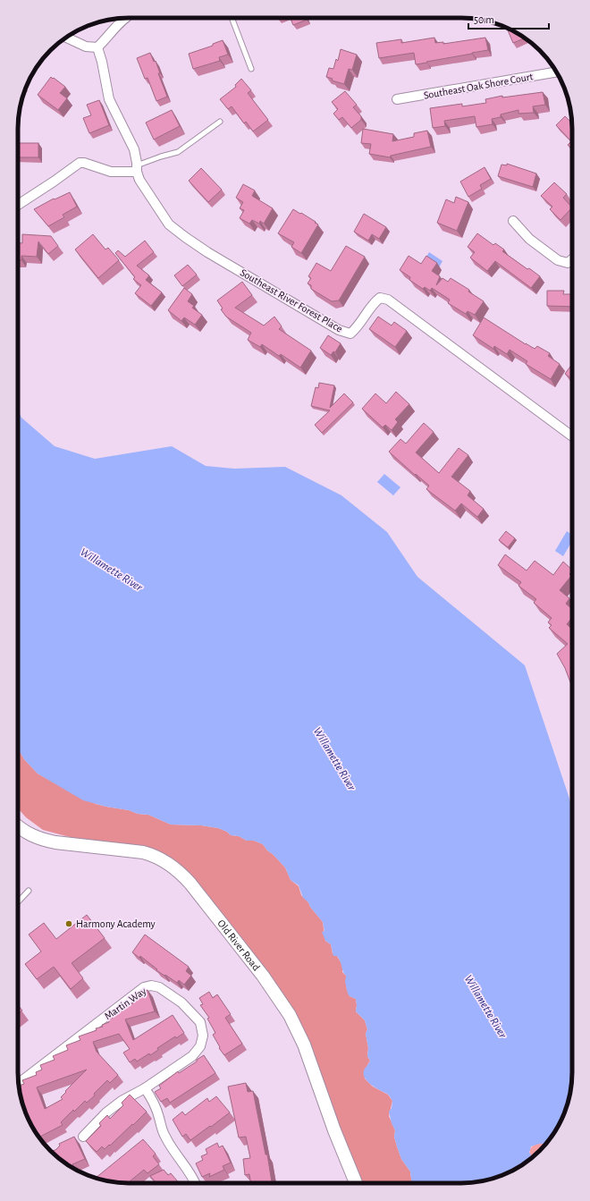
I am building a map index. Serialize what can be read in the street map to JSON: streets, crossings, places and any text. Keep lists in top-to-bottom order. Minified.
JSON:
{"streets":{"street":["Southeast Oak Shore Court","Southeast River Forest Place","Old River Road","Martin Way"]},"water":["Willamette River"],"places":["Harmony Academy"],"scale_bar":"50 m"}
